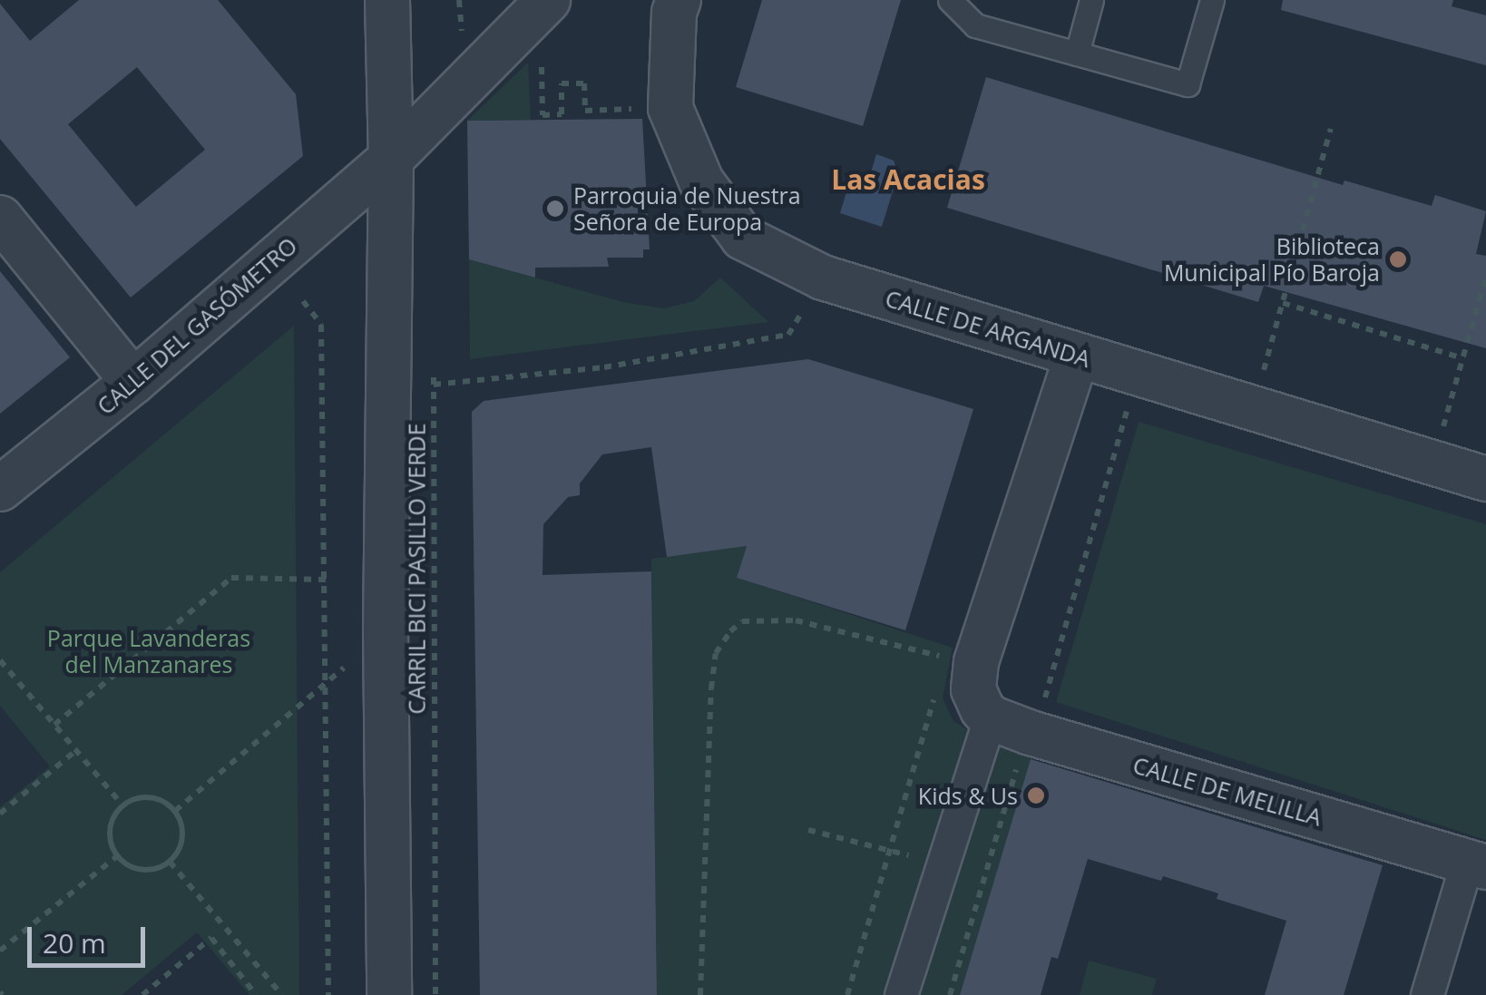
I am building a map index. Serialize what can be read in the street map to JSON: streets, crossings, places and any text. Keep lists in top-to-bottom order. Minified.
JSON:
{"streets":{"street":["CALLE DEL GASÓMETRO","CALLE DE ARGANDA","CALLE DE MELILLA"],"path":["CARRIL BICI PASILLO VERDE"]},"districts":["Las Acacias"],"parks":["Parque Lavanderas del Manzanares"],"places":["Parroquia de Nuestra Señora de Europa","Biblioteca Municipal Pío Baroja","Kids & Us"],"scale_bar":"20 m"}
